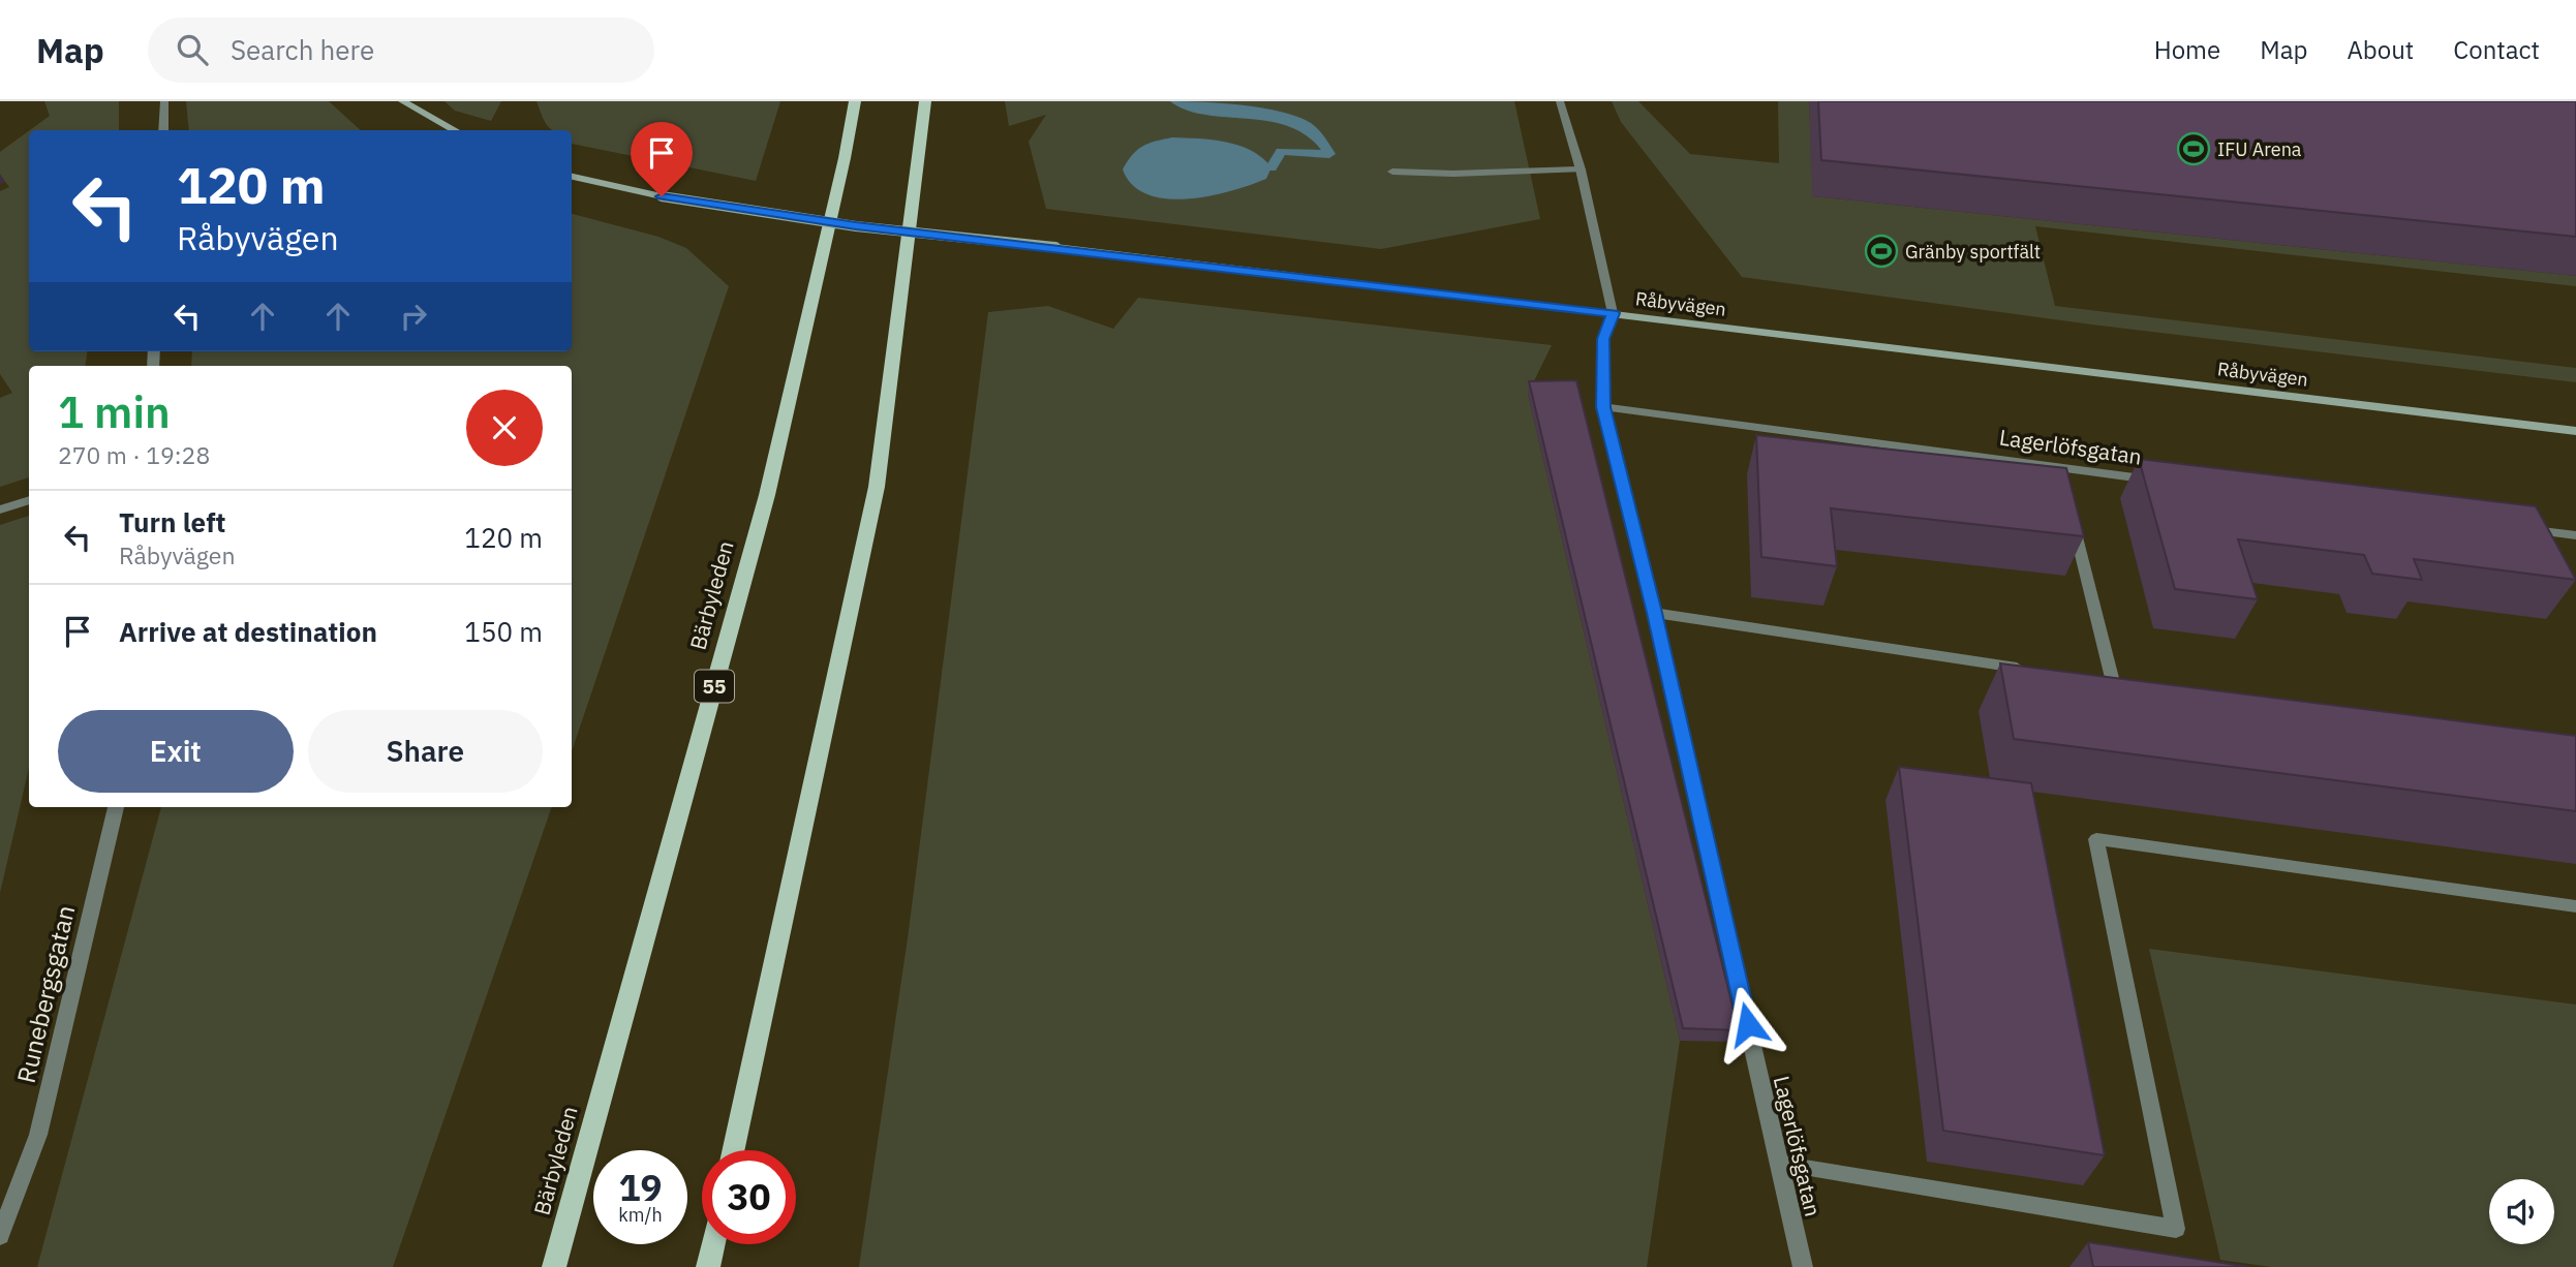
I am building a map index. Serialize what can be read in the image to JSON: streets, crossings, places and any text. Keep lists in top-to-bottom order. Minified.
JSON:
{"streets":{"main road":["Råbyvägen","Bärbyleden","55"],"street":["Lagerlöfsgatan","Runebergsgatan"]},"crossings":[["Råbyvägen","Lagerlöfsgatan"]],"places":{"sports":["IFU Arena","Gränby sportfält"]},"page":{"header":"Map","search":"Search here","nav":["Home","Map","About","Contact"],"turn":["120 m","Råbyvägen"],"heading":["1 min","270 m · 19:28"],"list":[{"name":"Turn left","note":"Råbyvägen","value":"120 m"},{"name":"Arrive at destination","value":"150 m"}],"buttons":["Exit","Share"],"speed":"19 km/h","limit":"30"}}
